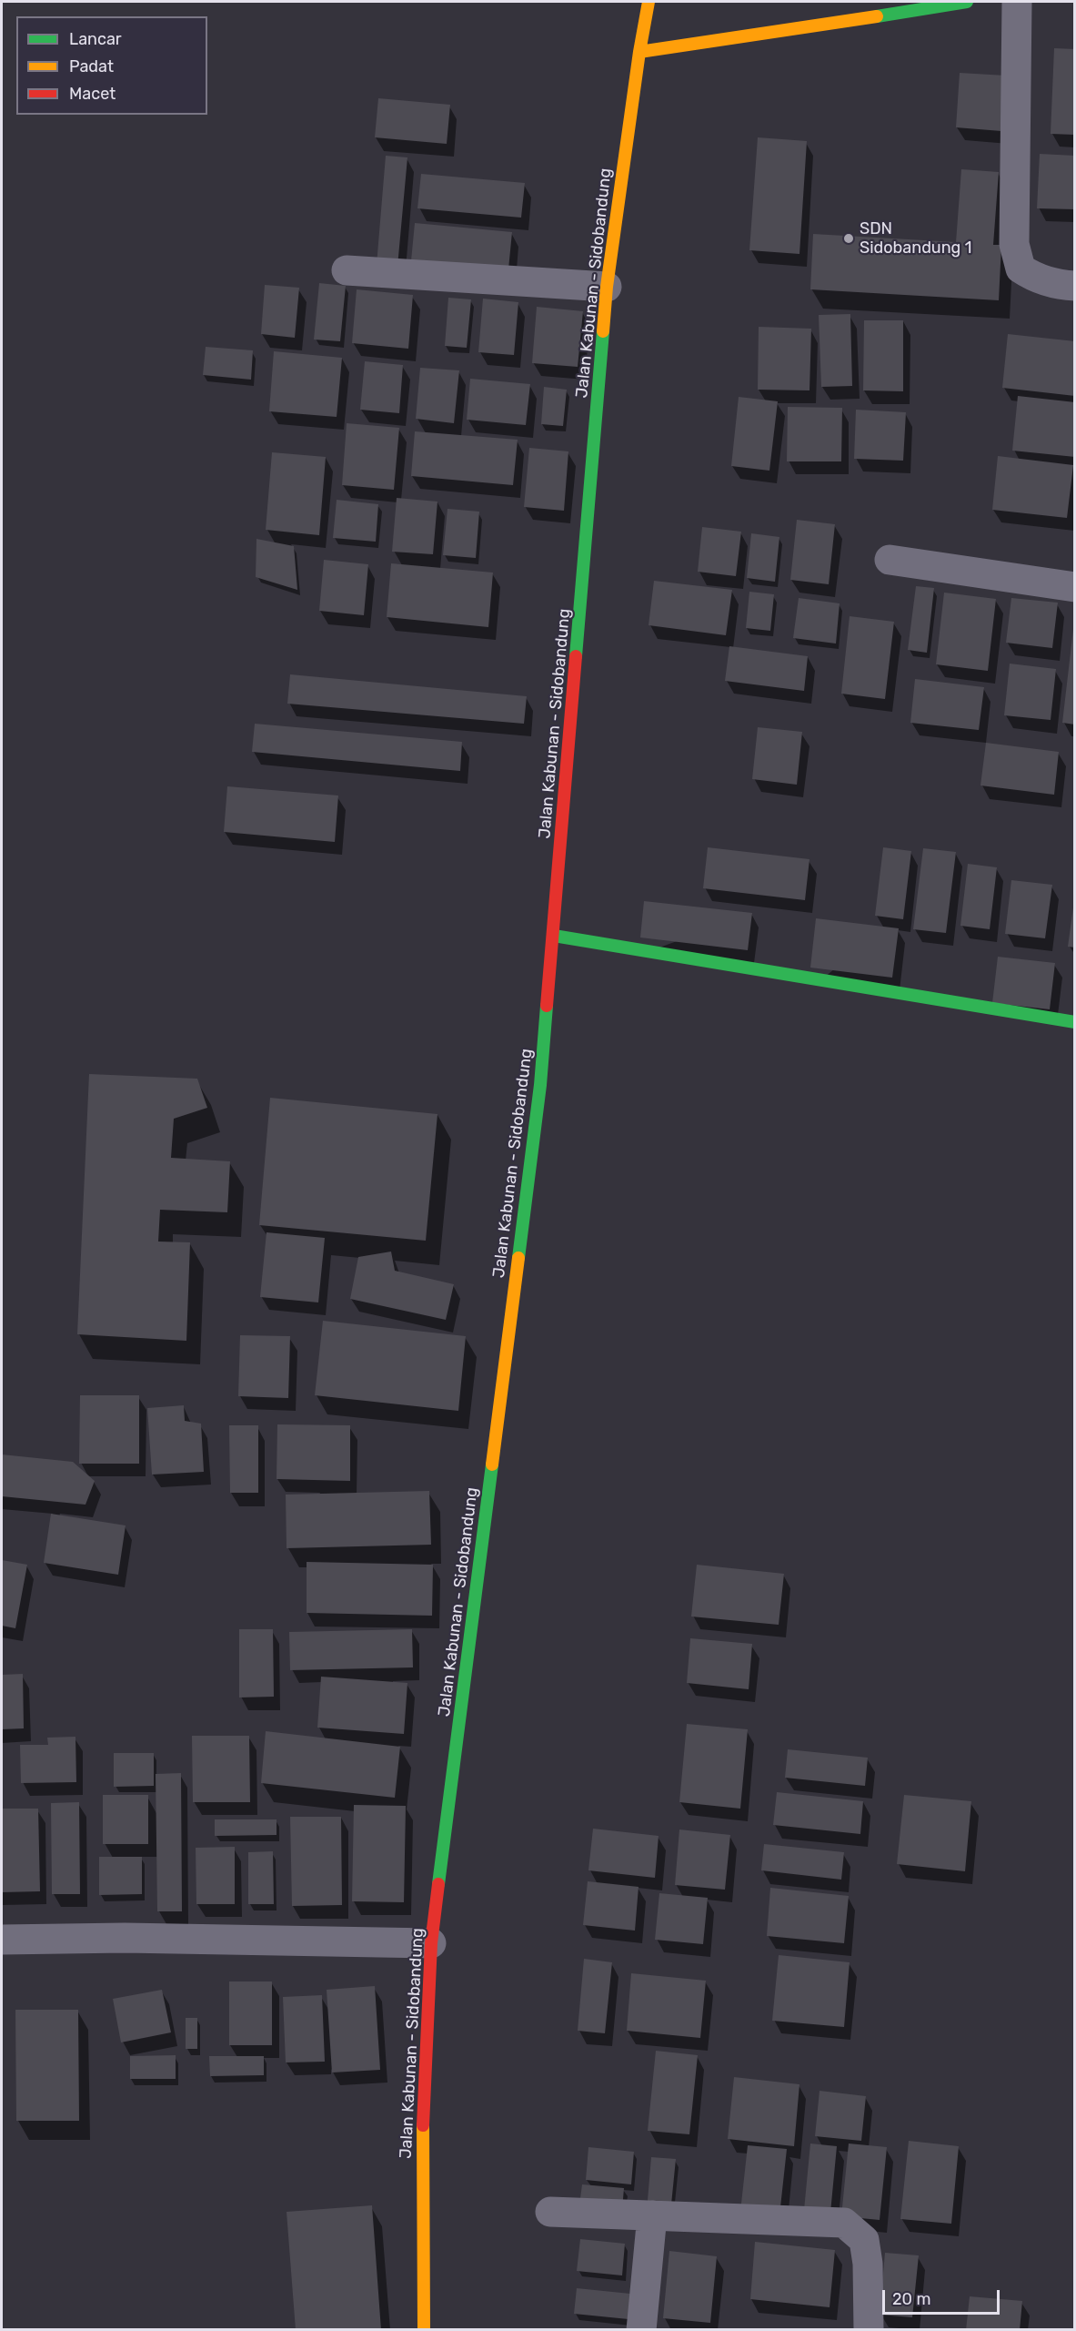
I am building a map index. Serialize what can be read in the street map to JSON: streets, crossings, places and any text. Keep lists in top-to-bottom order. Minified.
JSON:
{"streets":{"street":["Jalan Kabunan - Sidobandung"]},"places":["SDN Sidobandung 1"],"legend":["Lancar","Padat","Macet"],"scale_bar":"20 m"}
